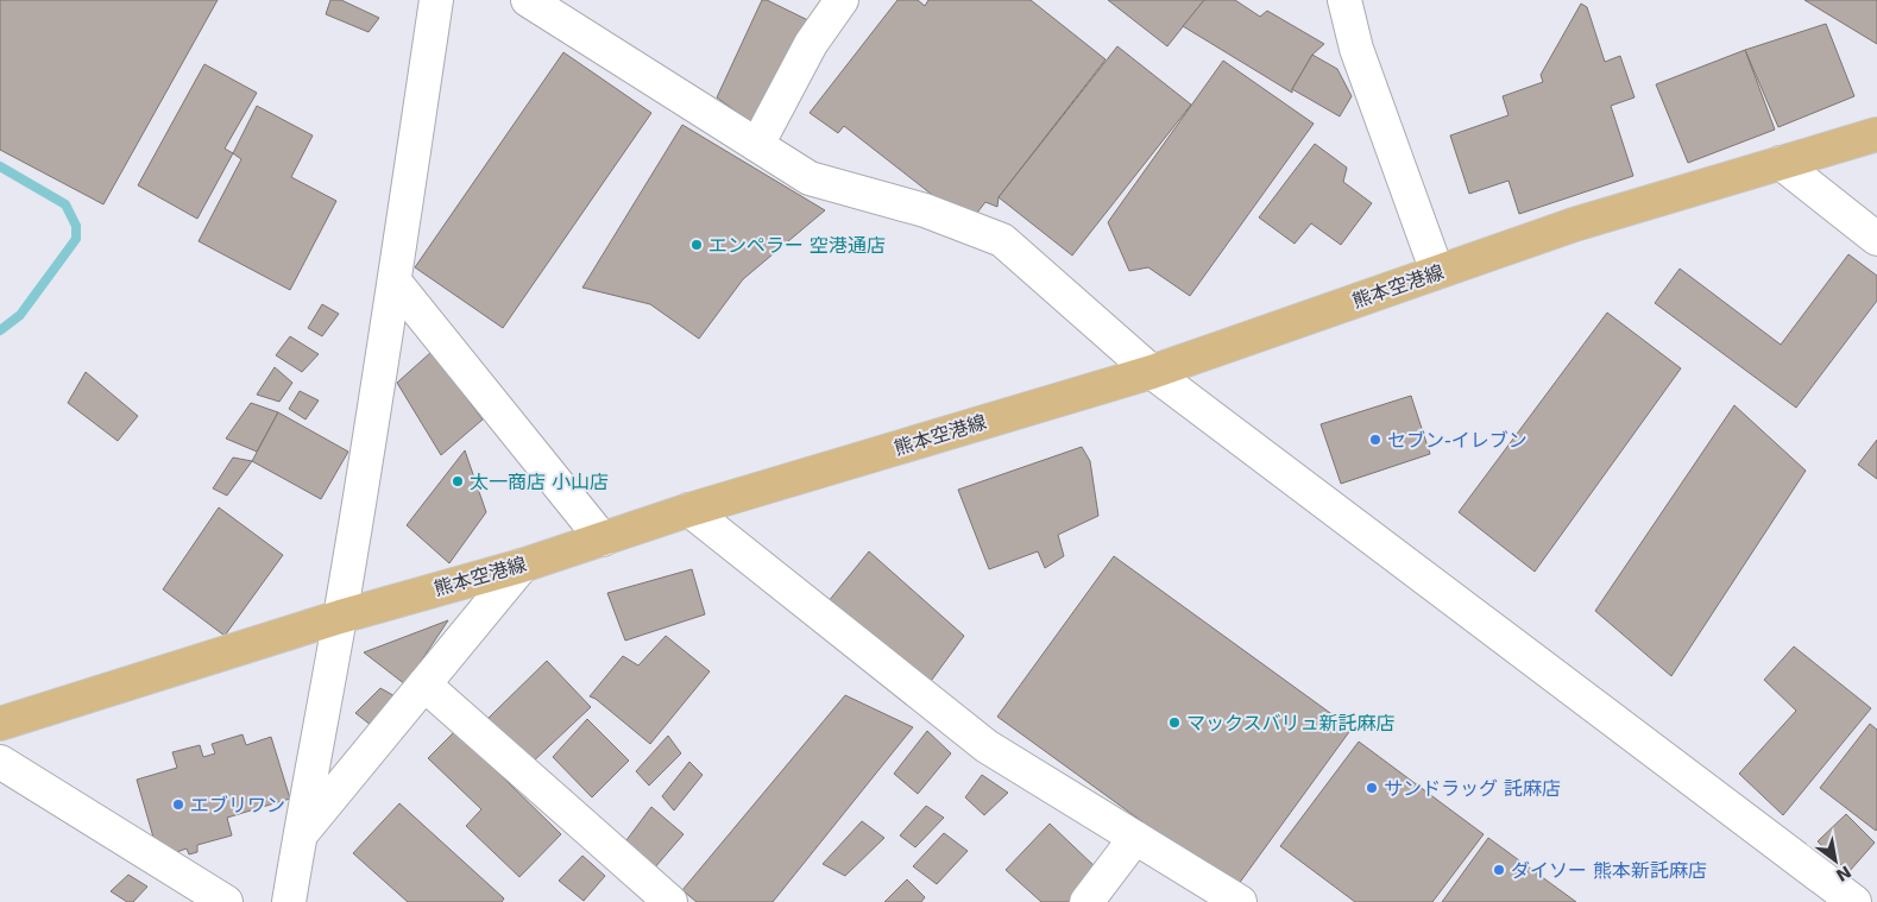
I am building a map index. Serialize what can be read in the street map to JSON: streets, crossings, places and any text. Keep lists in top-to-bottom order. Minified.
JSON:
{"streets":{"main road":["熊本空港線"]},"places":["エンペラー 空港通店","セブン-イレブン","太一商店 小山店","マックスバリュ新託麻店","サンドラッグ 託麻店","エブリワン","ダイソー 熊本新託麻店"],"north":"bottom right"}
